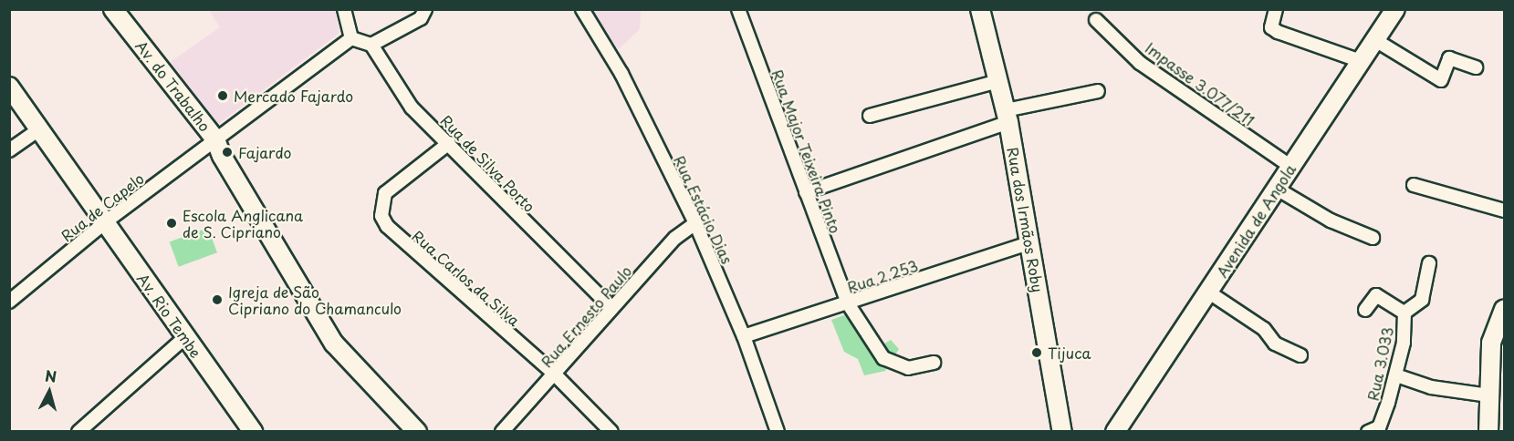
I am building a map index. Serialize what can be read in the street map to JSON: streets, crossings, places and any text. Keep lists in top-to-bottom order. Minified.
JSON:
{"streets":{"main road":["Av. do Trabalho","Rua dos Irmãos Roby","Avenida de Angola","Av. Rio Tembe"],"street":["Impasse 3.077/211","Rua Major Teixeira Pinto","Rua de Silva Porto","Rua de Capelo","Rua Estácio Dias","Rua 2.253","Rua Carlos da Silva","Rua Ernesto Paulo","Rua 3.033"]},"crossings":[["Impasse 3.077/211","Avenida de Angola"],["Av. do Trabalho","Rua de Capelo"],["Rua Major Teixeira Pinto","Rua 2.253"],["Rua de Silva Porto","Rua Carlos da Silva"],["Rua de Silva Porto","Rua Ernesto Paulo"],["Rua de Capelo","Av. Rio Tembe"],["Rua Estácio Dias","Rua 2.253"],["Rua Estácio Dias","Rua Ernesto Paulo"],["Rua dos Irmãos Roby","Rua 2.253"],["Rua Carlos da Silva","Rua Ernesto Paulo"]],"places":["Mercado Fajardo","Fajardo","Escola Anglicana de S. Cipriano","Igreja de São Cipriano do Chamanculo","Tijuca"],"north":"top"}
